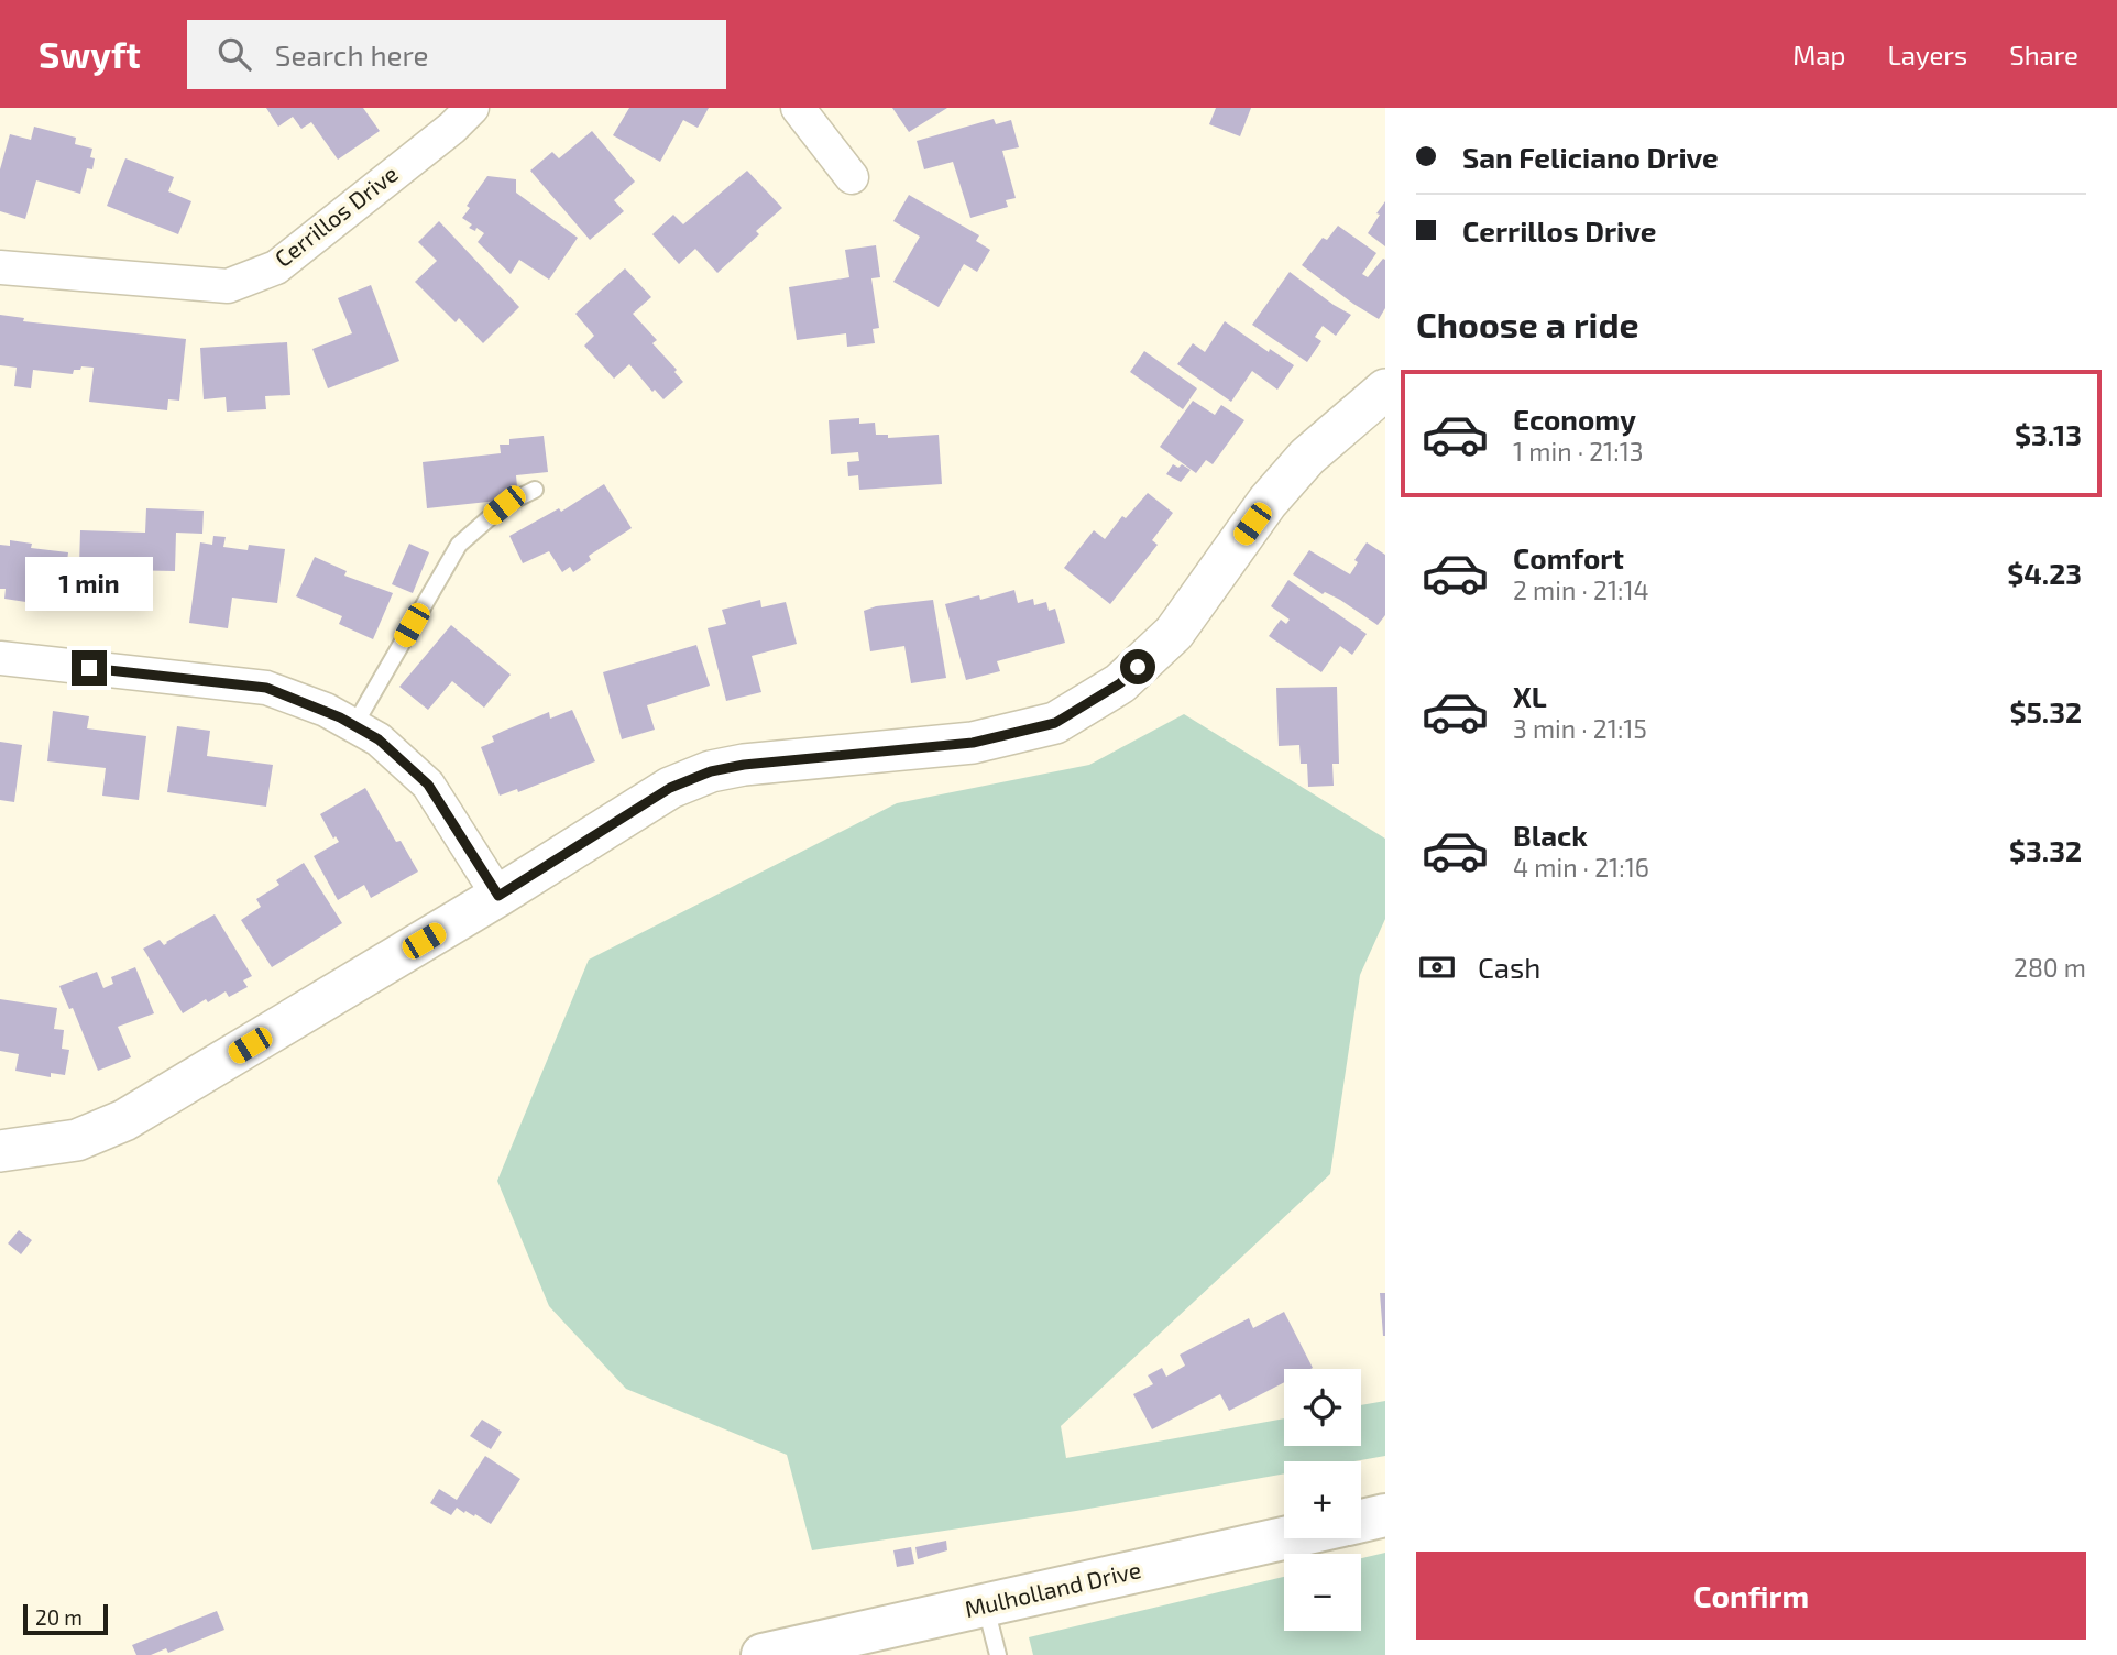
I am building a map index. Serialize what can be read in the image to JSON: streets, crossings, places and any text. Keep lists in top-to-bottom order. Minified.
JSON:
{"streets":{"main road":["Mulholland Drive"],"street":["Cerrillos Drive"]},"scale_bar":"20 m","page":{"header":"Swyft","search":"Search here","nav":["Map","Layers","Share"],"banner":["San Feliciano Drive","Cerrillos Drive"],"heading":"Choose a ride","list":[{"name":"Economy","note":"1 min · 21:13","value":"$3.13"},{"name":"Comfort","note":"2 min · 21:14","value":"$4.23"},{"name":"XL","note":"3 min · 21:15","value":"$5.32"},{"name":"Black","note":"4 min · 21:16","value":"$3.32"}],"bubble":"1 min","pay":["Cash","280 m"],"map_buttons":["+","−"],"buttons":"Confirm","scale":"20 m"}}
